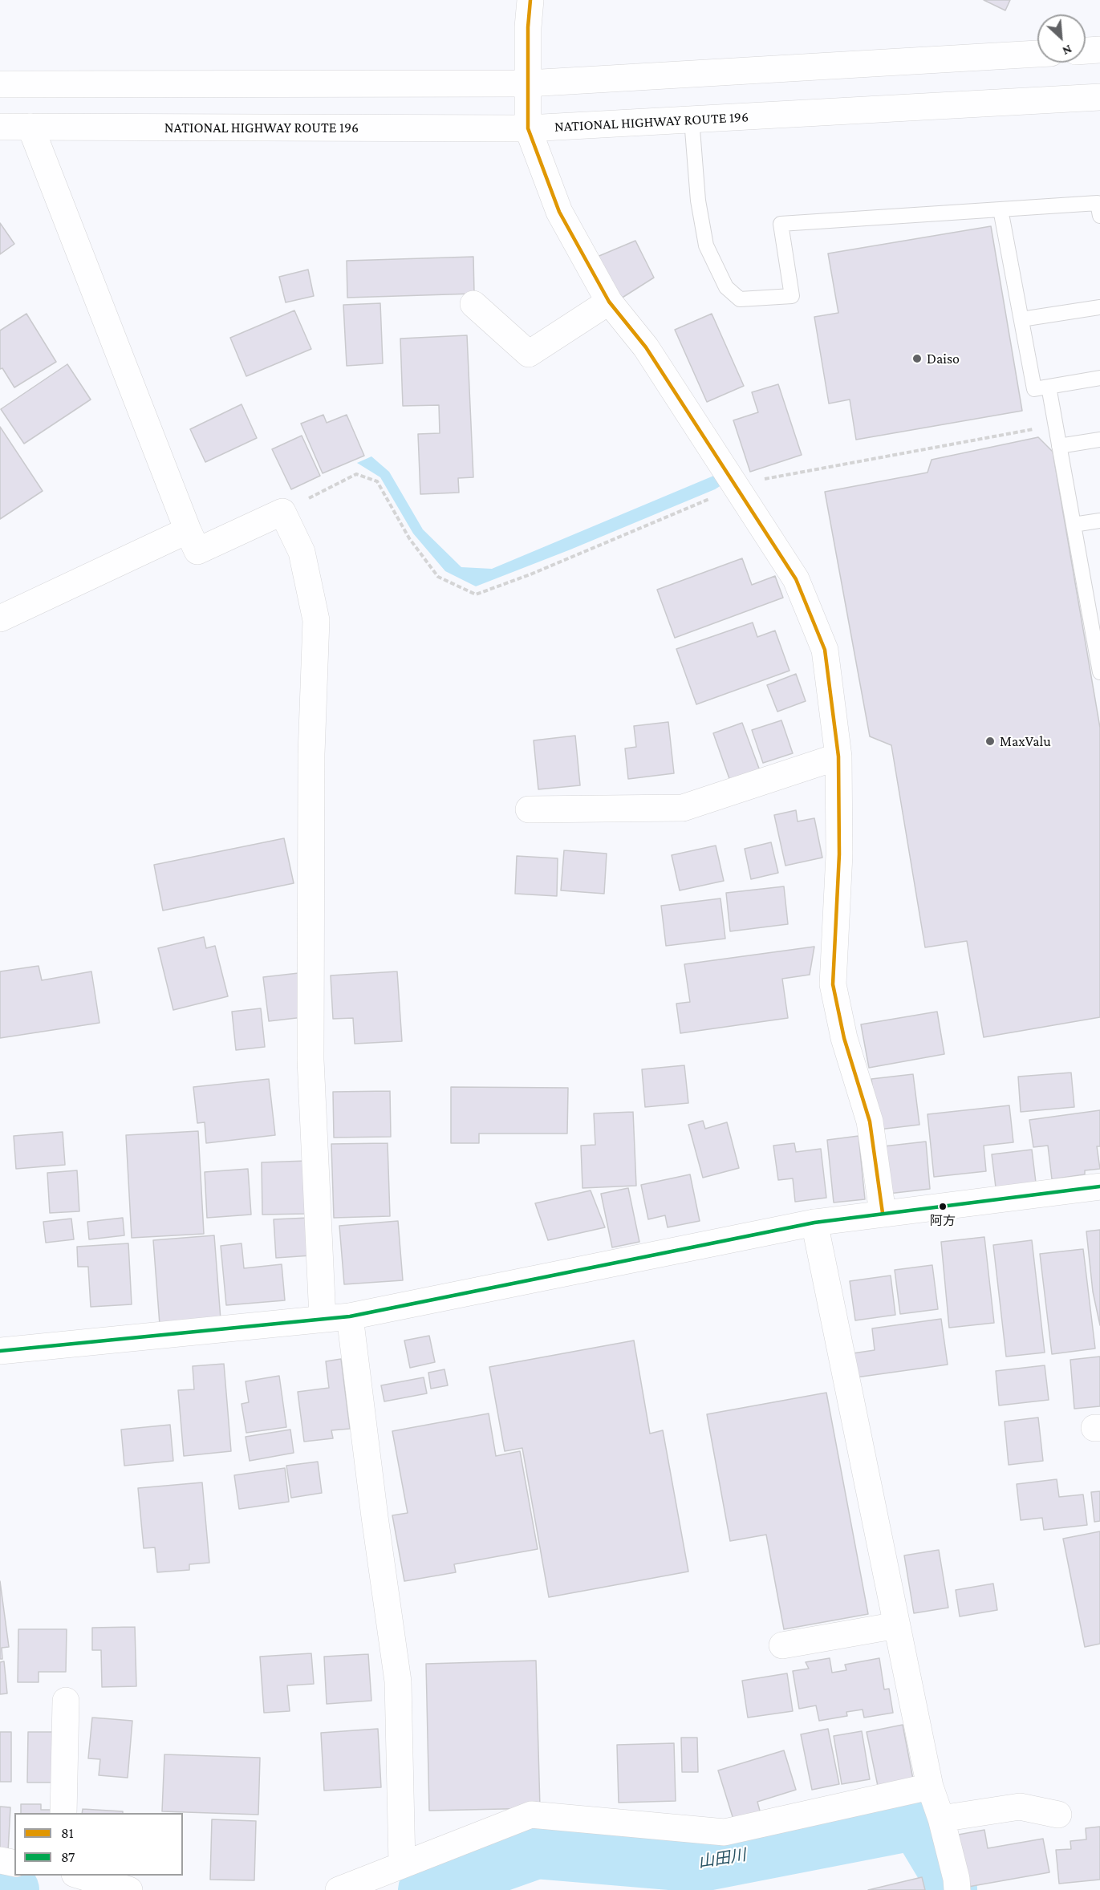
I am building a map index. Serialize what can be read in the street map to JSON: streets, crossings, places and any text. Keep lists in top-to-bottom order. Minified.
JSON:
{"streets":{"main road":["NATIONAL HIGHWAY ROUTE 196"]},"water":["山田川"],"places":["Daiso","MaxValu","阿方"],"lines":["transit line 81","transit line 87"],"legend":["81","87"],"north":"bottom right"}
